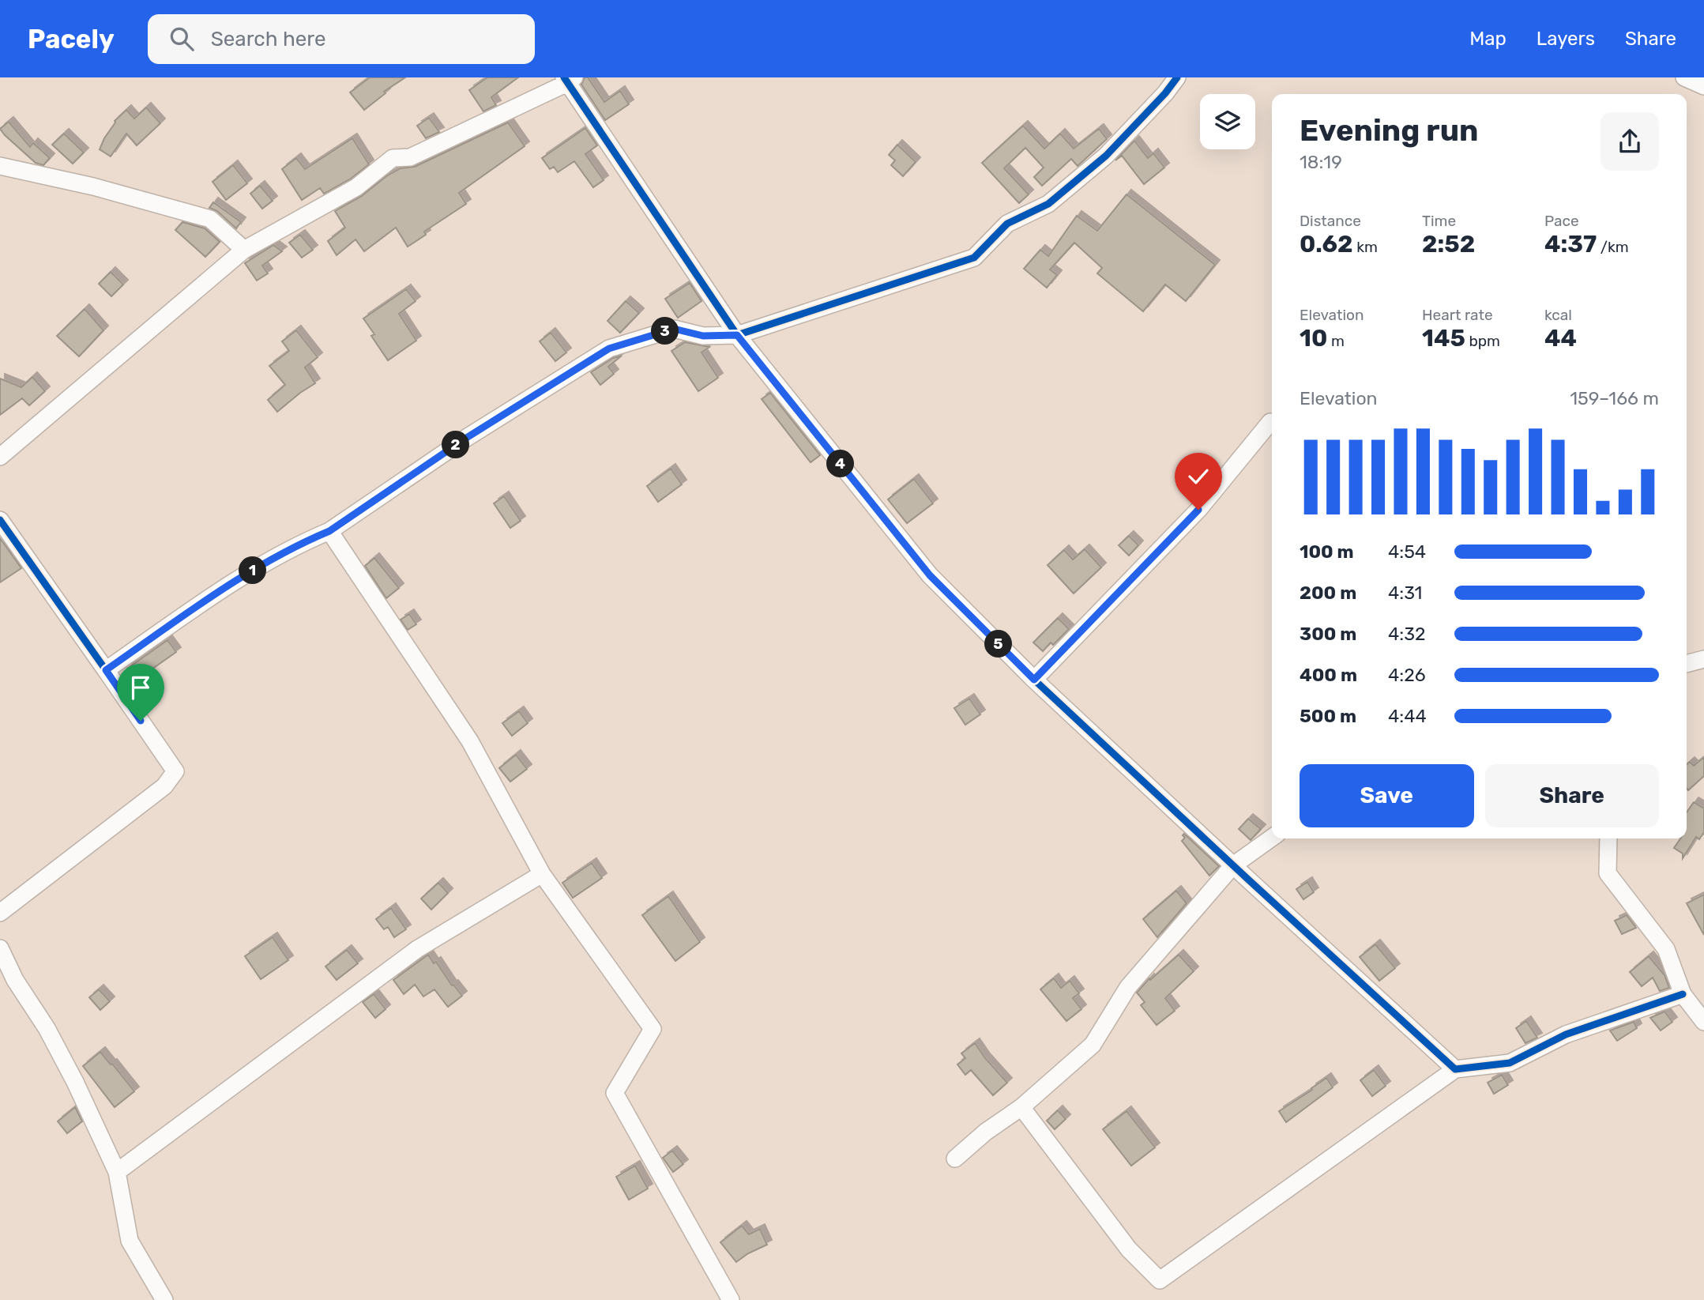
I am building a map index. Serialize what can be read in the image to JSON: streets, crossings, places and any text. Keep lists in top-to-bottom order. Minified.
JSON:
{"page":{"header":"Pacely","search":"Search here","nav":["Map","Layers","Share"],"heading":["Evening run","18:19"],"stats":[["Distance","0.62 km"],["Time","2:52"],["Pace","4:37 /km"],["Elevation","10 m"],["Heart rate","145 bpm"],["kcal","44"]],"pins":["3","2","4","1","5"],"chart":["Elevation","159–166 m"],"list":[{"name":"100 m","note":"4:54"},{"name":"200 m","note":"4:31"},{"name":"300 m","note":"4:32"},{"name":"400 m","note":"4:26"},{"name":"500 m","note":"4:44"}],"buttons":["Save","Share"]}}
